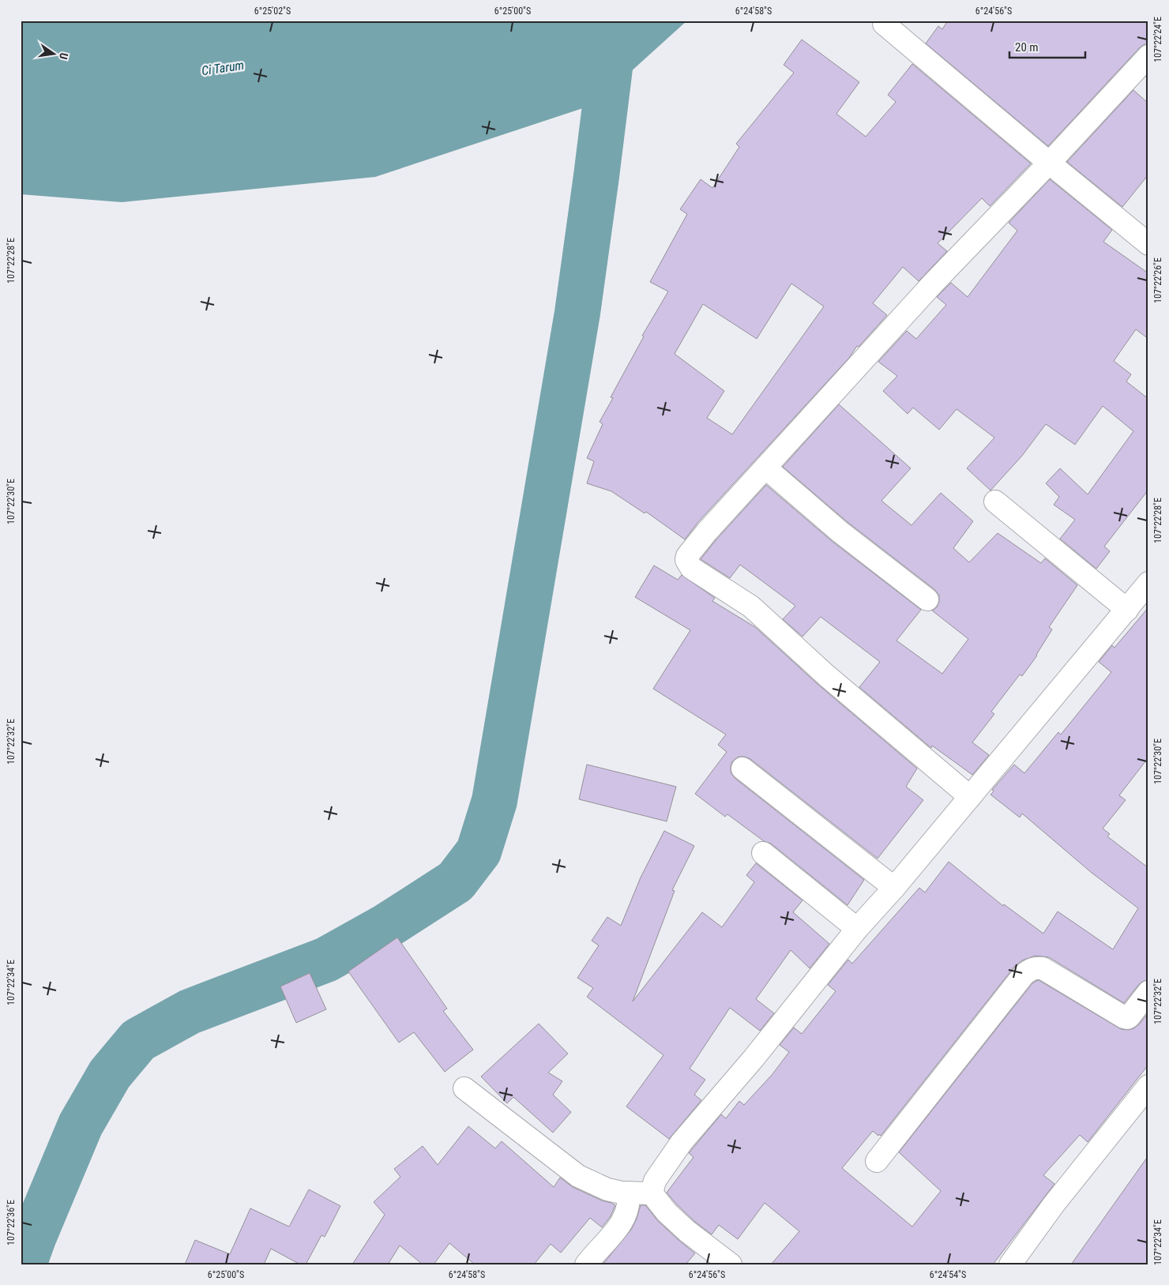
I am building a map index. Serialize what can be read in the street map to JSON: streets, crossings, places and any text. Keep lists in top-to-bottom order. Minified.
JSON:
{"water":["Ci Tarum"],"scale_bar":"20 m","north":"right","coordinates":["6°25'02\"S","6°25'00\"S","6°24'58\"S","6°24'56\"S","107°22'24\"E","107°22'28\"E","107°22'26\"E","107°22'30\"E","107°22'32\"E","107°22'34\"E","107°22'36\"E","6°24'54\"S"]}
